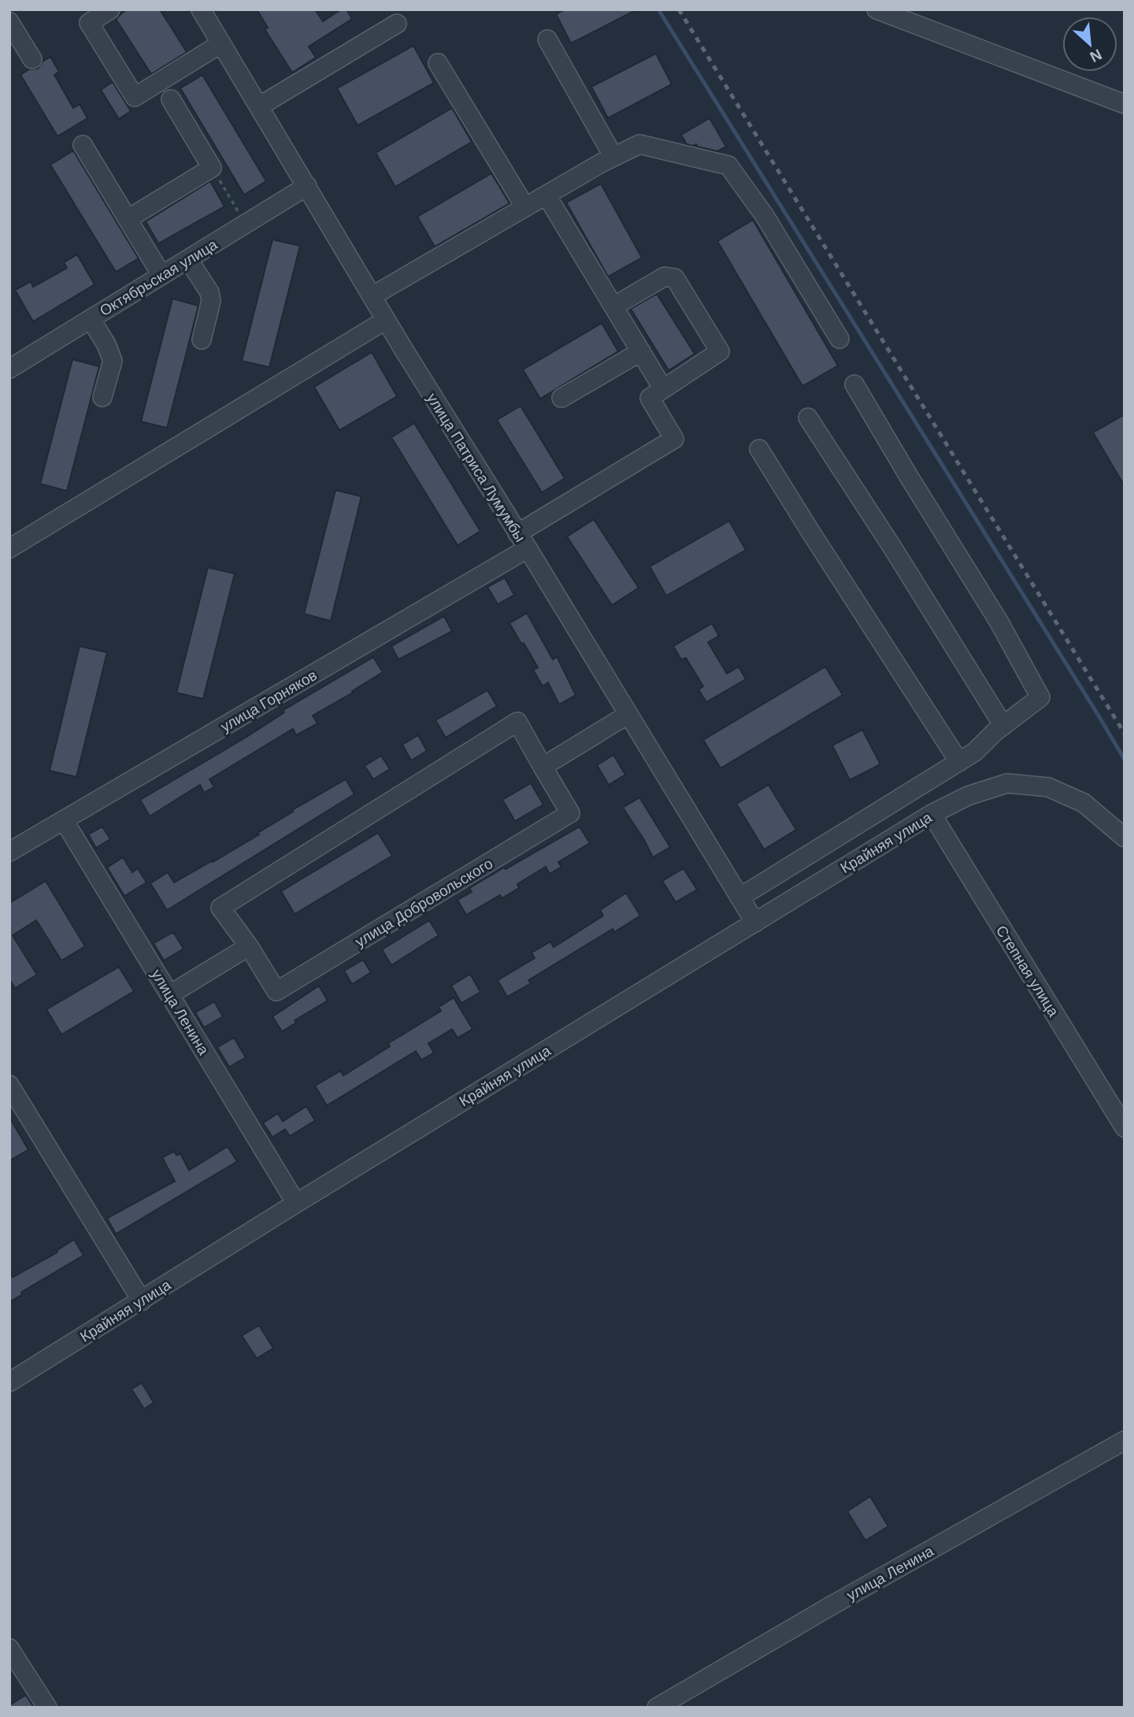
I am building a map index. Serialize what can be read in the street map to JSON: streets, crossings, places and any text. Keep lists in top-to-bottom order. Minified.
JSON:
{"streets":{"street":["Октябрьская улица","улица Патриса Лумумбы","улица Горняков","Крайняя улица","улица Добровольского","Степная улица","улица Ленина"]},"crossings":[["Октябрьская улица","улица Патриса Лумумбы"],["улица Патриса Лумумбы","улица Горняков"],["улица Патриса Лумумбы","Крайняя улица"],["улица Горняков","улица Ленина"],["Крайняя улица","Степная улица"],["Крайняя улица","улица Ленина"]],"north":"bottom right"}
